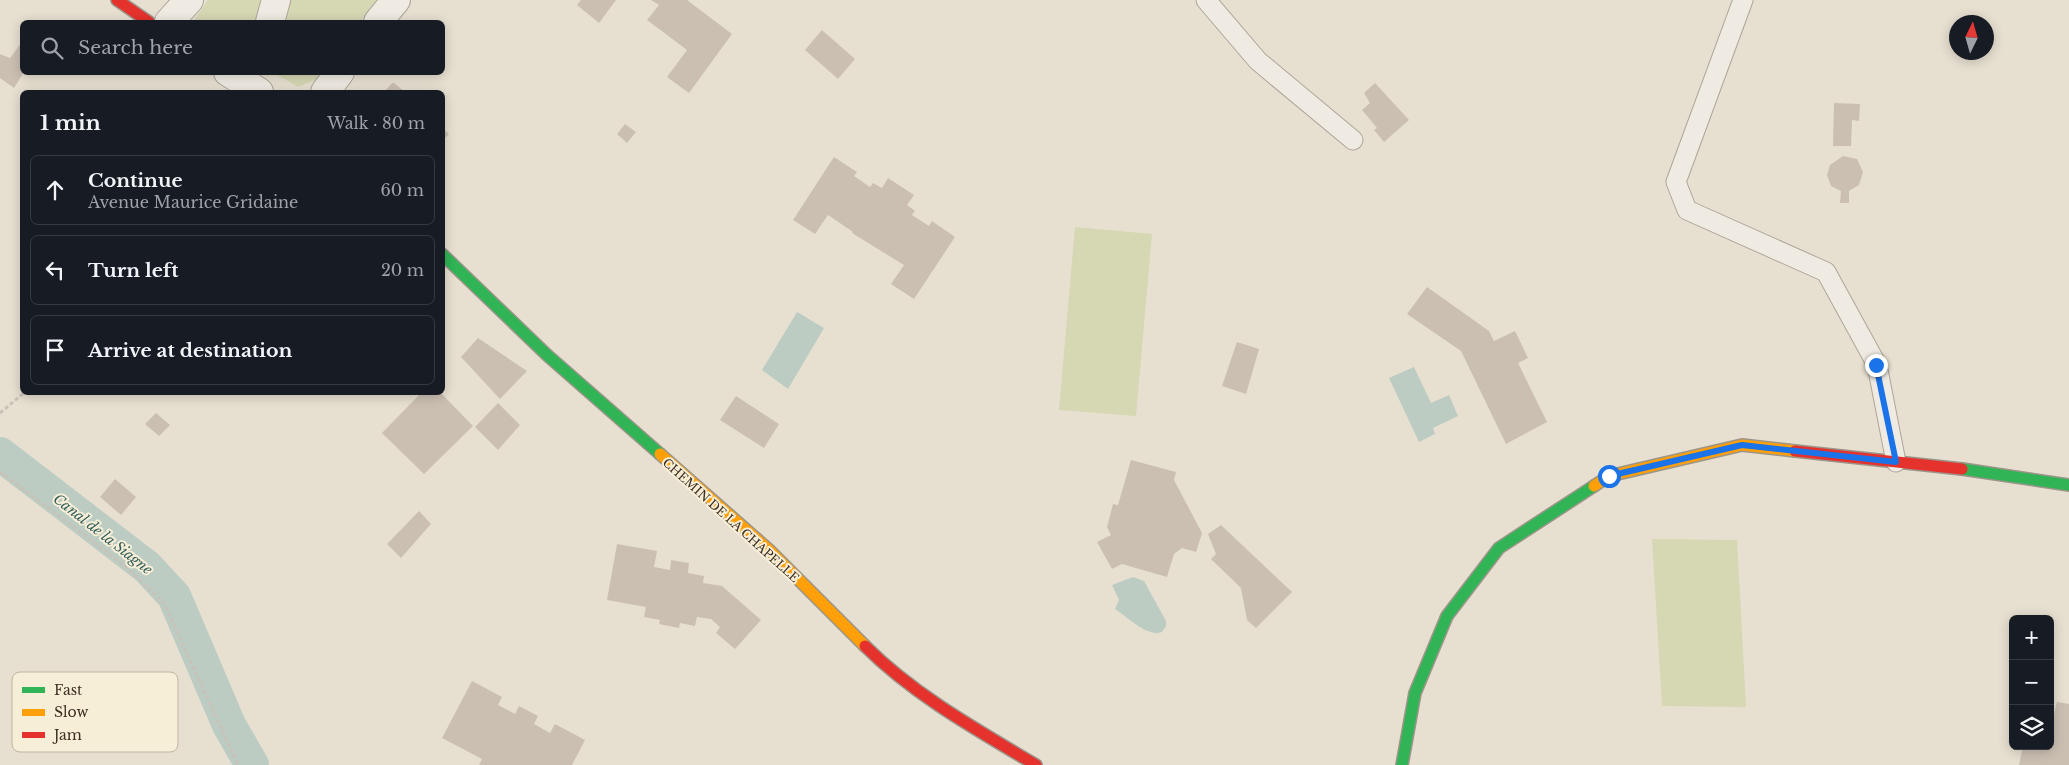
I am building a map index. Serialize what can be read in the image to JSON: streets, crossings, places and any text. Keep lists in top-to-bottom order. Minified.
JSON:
{"streets":{"street":["CHEMIN DE LA CHAPELLE"]},"water":["Canal de la Siagne"],"legend":["Fast","Slow","Jam"],"north":"top","page":{"search":"Search here","heading":["1 min","Walk · 80 m"],"list":[["Continue","Avenue Maurice Gridaine","60 m"],["Turn left","20 m"],"Arrive at destination"],"map_buttons":["+","−"]}}
